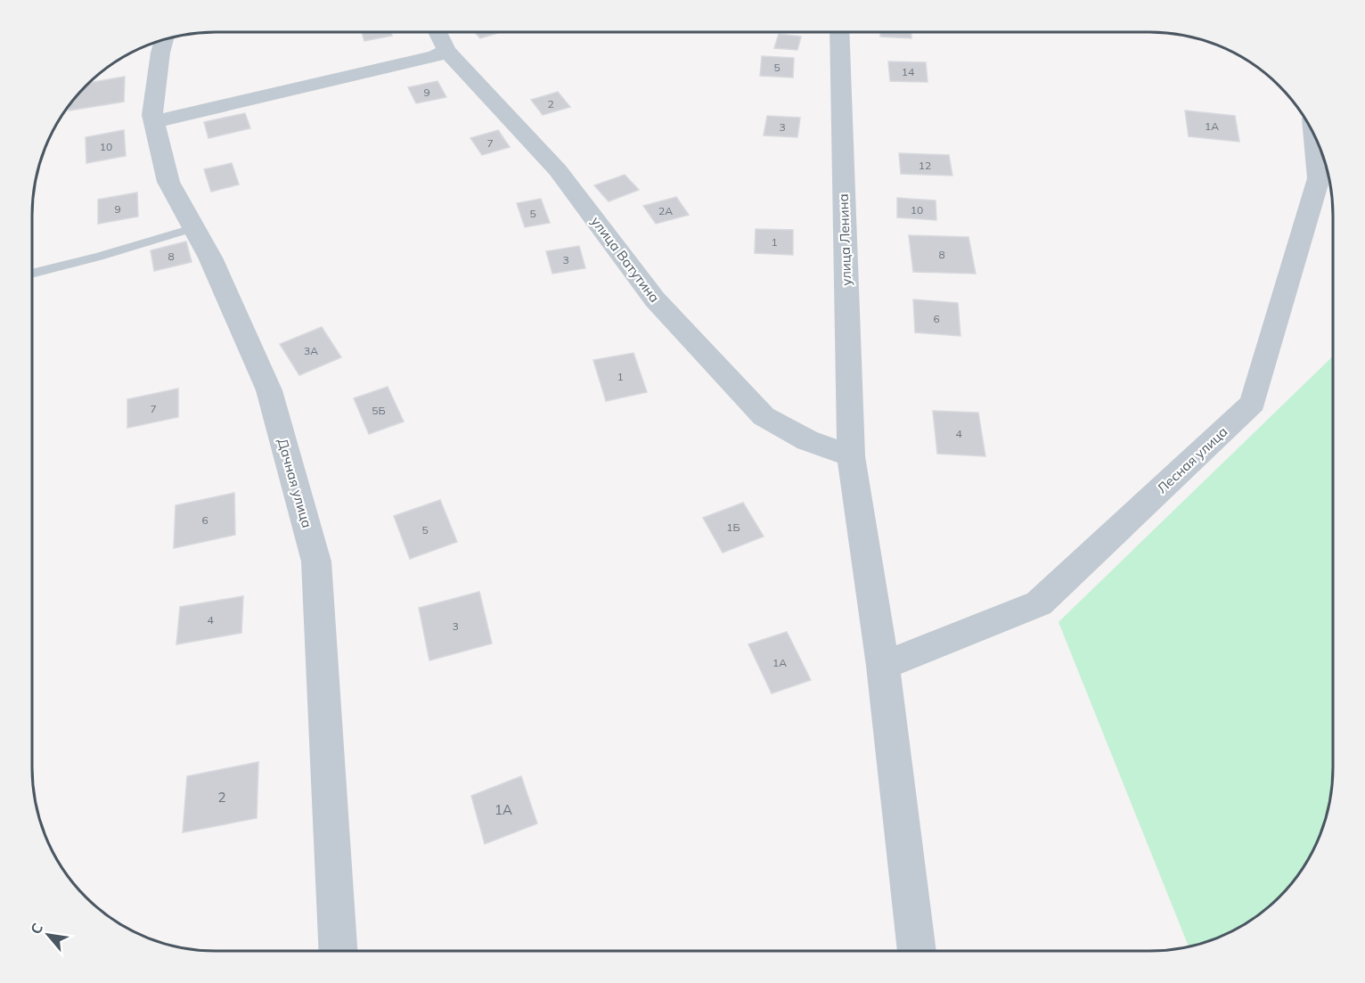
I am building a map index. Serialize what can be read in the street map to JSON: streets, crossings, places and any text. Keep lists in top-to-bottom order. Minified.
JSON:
{"streets":{"street":["улица Ленина","улица Ватутина","Лесная улица","Дачная улица"]},"crossings":[["улица Ленина","улица Ватутина"],["улица Ленина","Лесная улица"]],"house_numbers":["5","14","9","2","1А","3","7","10","12","9","10","2А","5","1","8","8","3","6","3А","1","7","5Б","4","6","1Б","5","4","3","1А","2","1А"],"north":"top left"}
